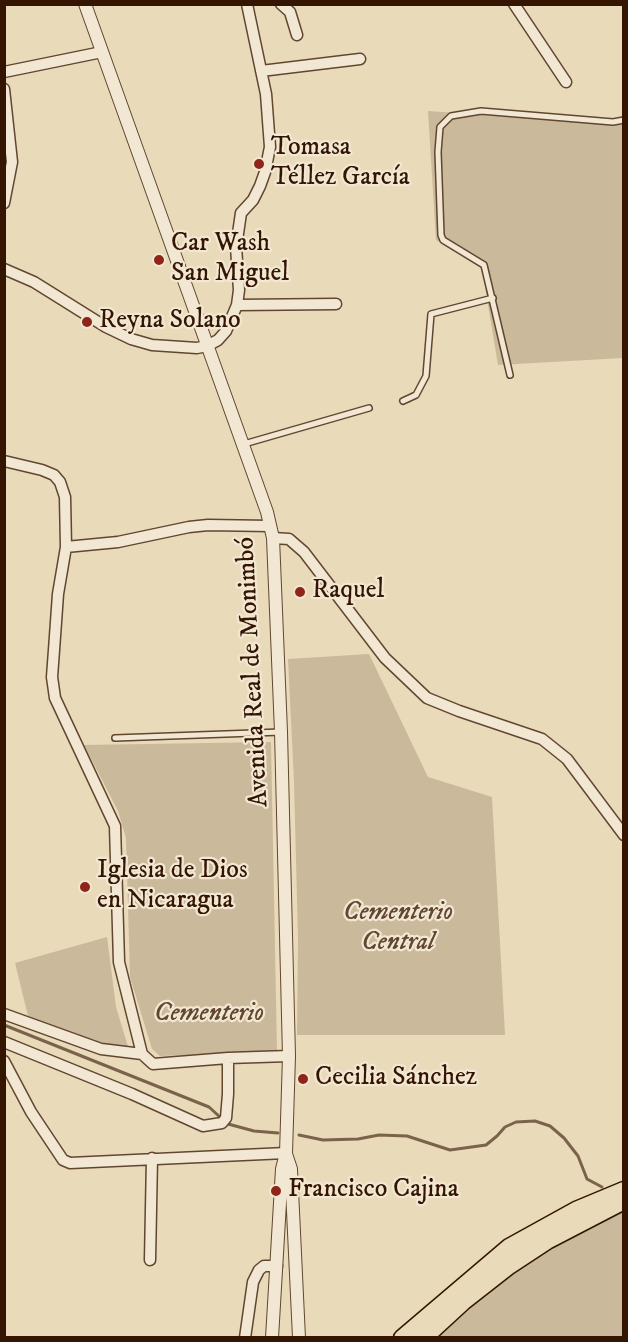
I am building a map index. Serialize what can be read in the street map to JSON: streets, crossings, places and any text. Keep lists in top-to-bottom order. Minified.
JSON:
{"streets":{"street":["Avenida Real de Monimbó"]},"parks":["Cementerio Central","Cementerio"],"places":["Tomasa Téllez García","Car Wash San Miguel","Reyna Solano","Raquel","Iglesia de Dios en Nicaragua","Cecilia Sánchez","Francisco Cajina"]}
